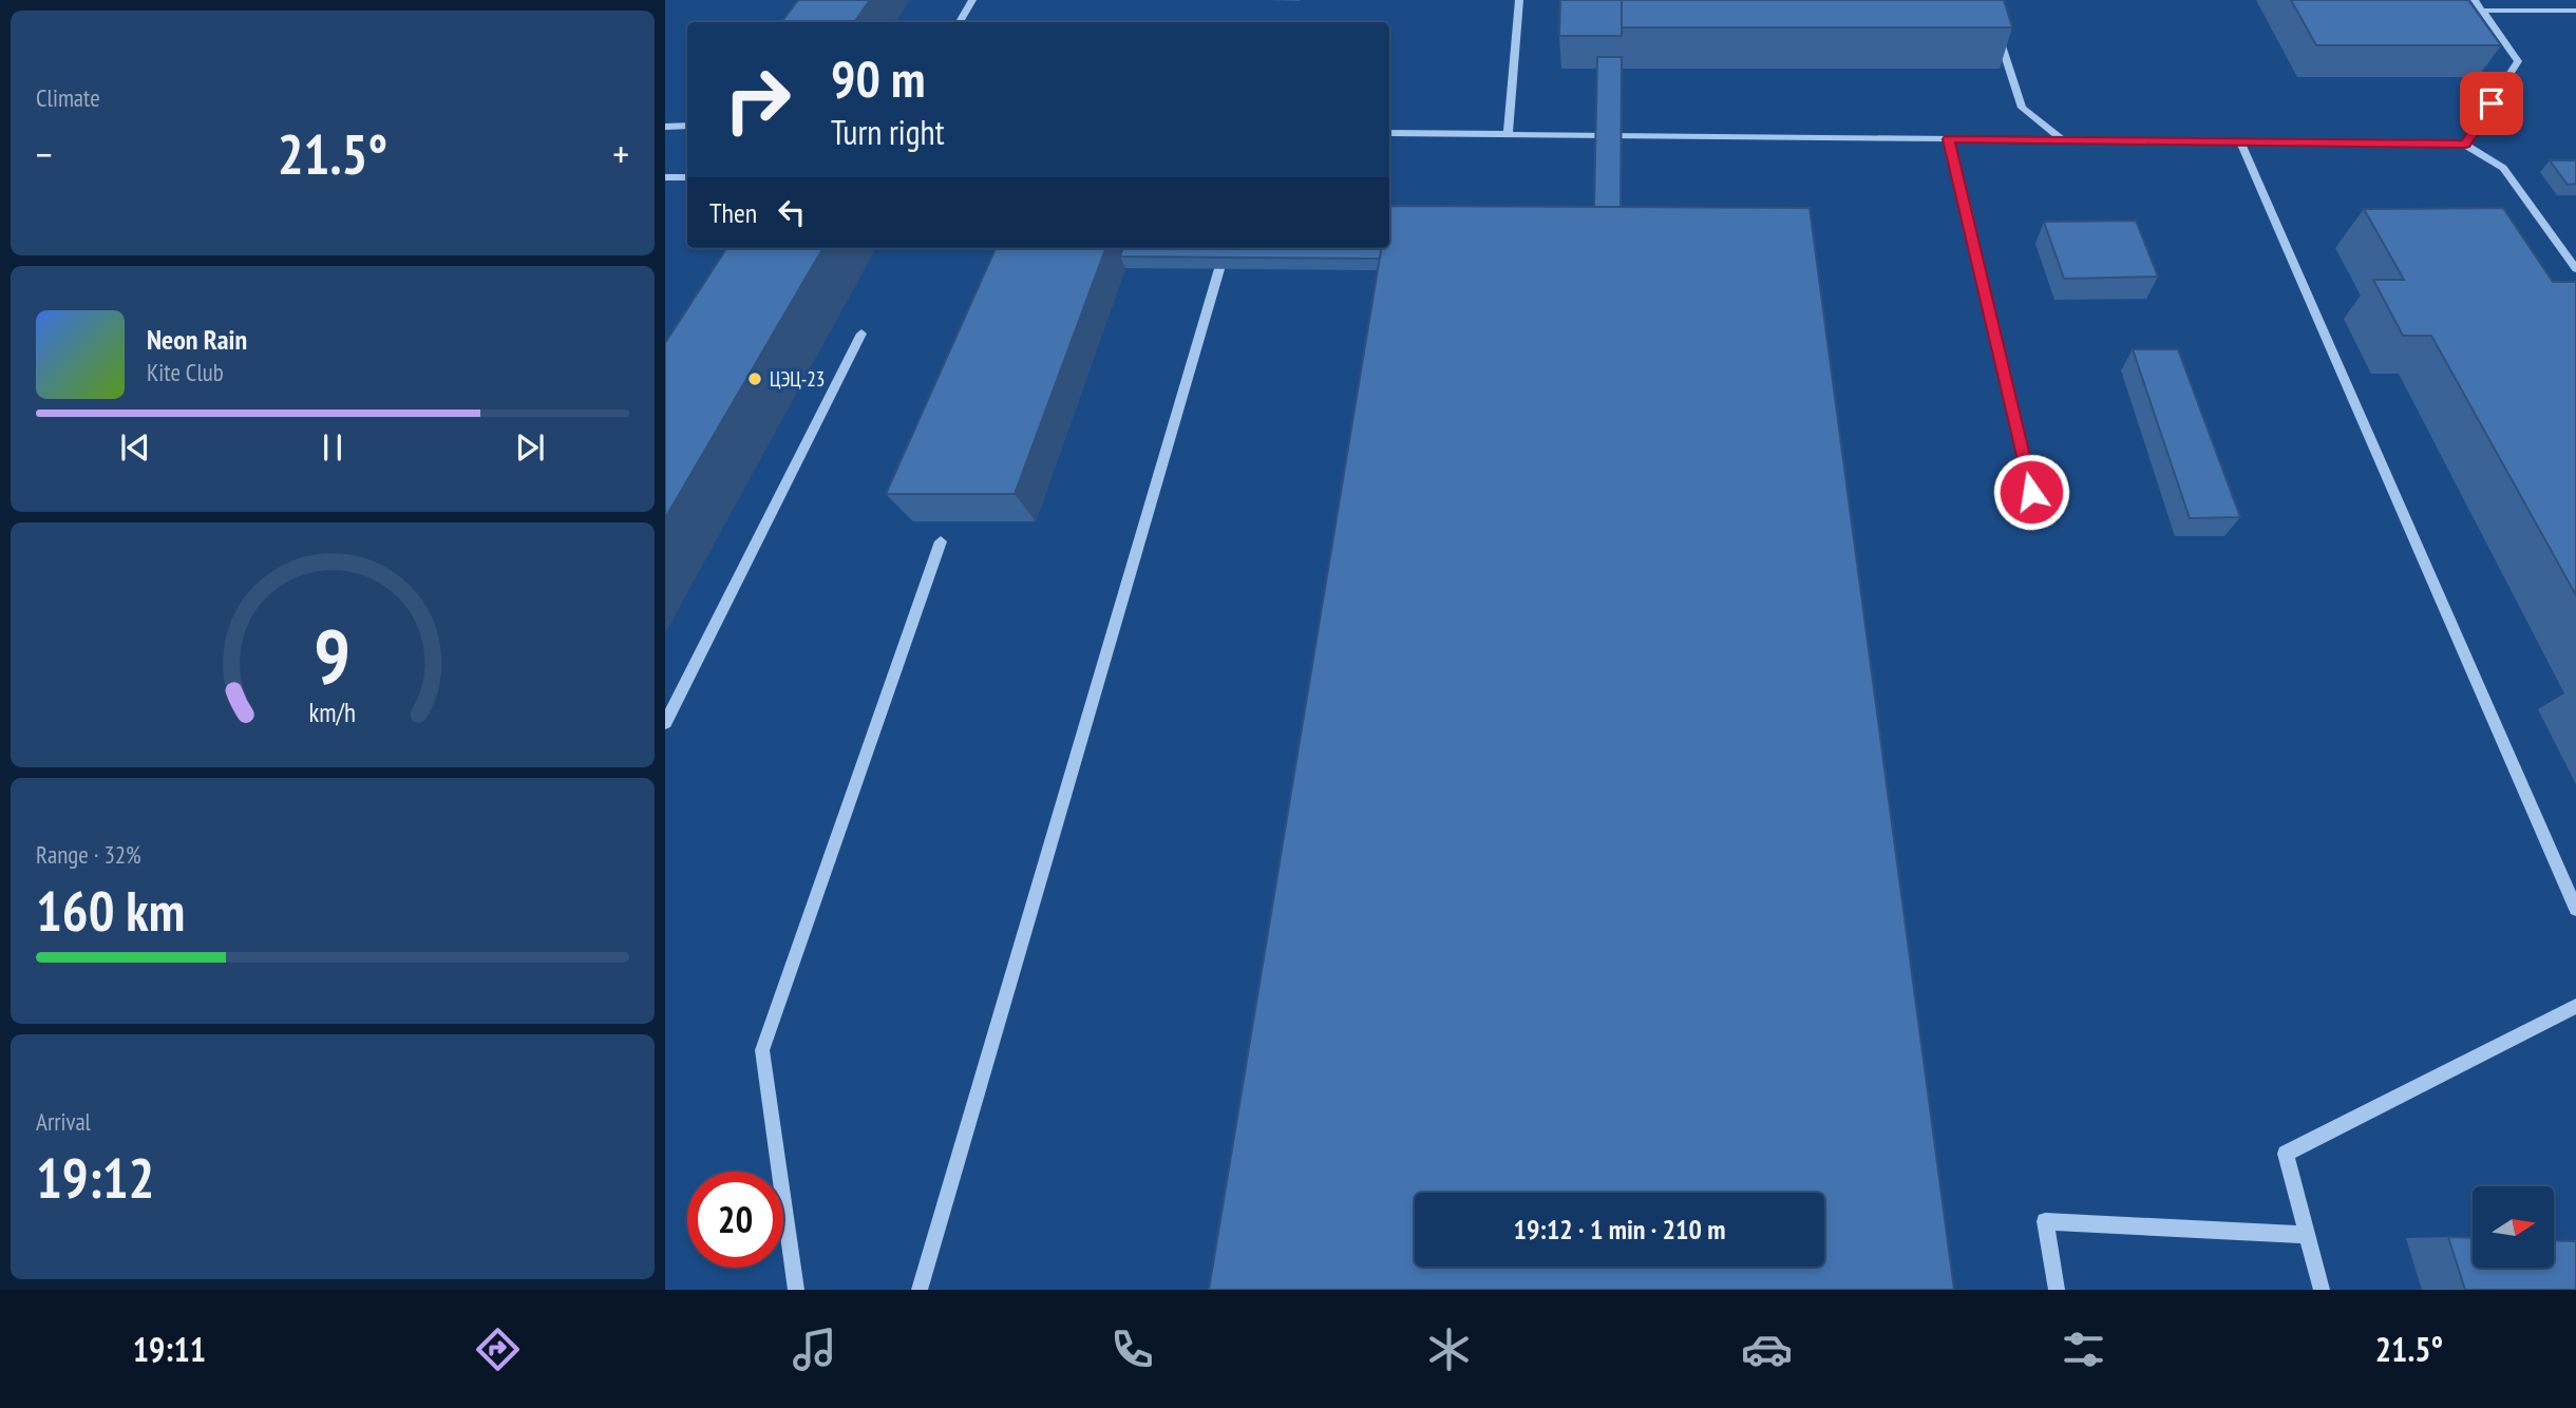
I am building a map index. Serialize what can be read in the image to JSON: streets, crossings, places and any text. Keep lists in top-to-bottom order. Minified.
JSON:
{"places":["ЦЭЦ-23"],"north":"right","page":{"tile":["Climate",["Range · 32%","160 km"],["Arrival","19:12"]],"turn":["90 m","Turn right"],"heat":["−","21.5°","+"],"then":"Then","song":["Neon Rain","Kite Club"],"limit":"20","trip":"19:12 · 1 min · 210 m","tabs":["19:11","21.5°"],"gauge":["9","km/h"]}}
